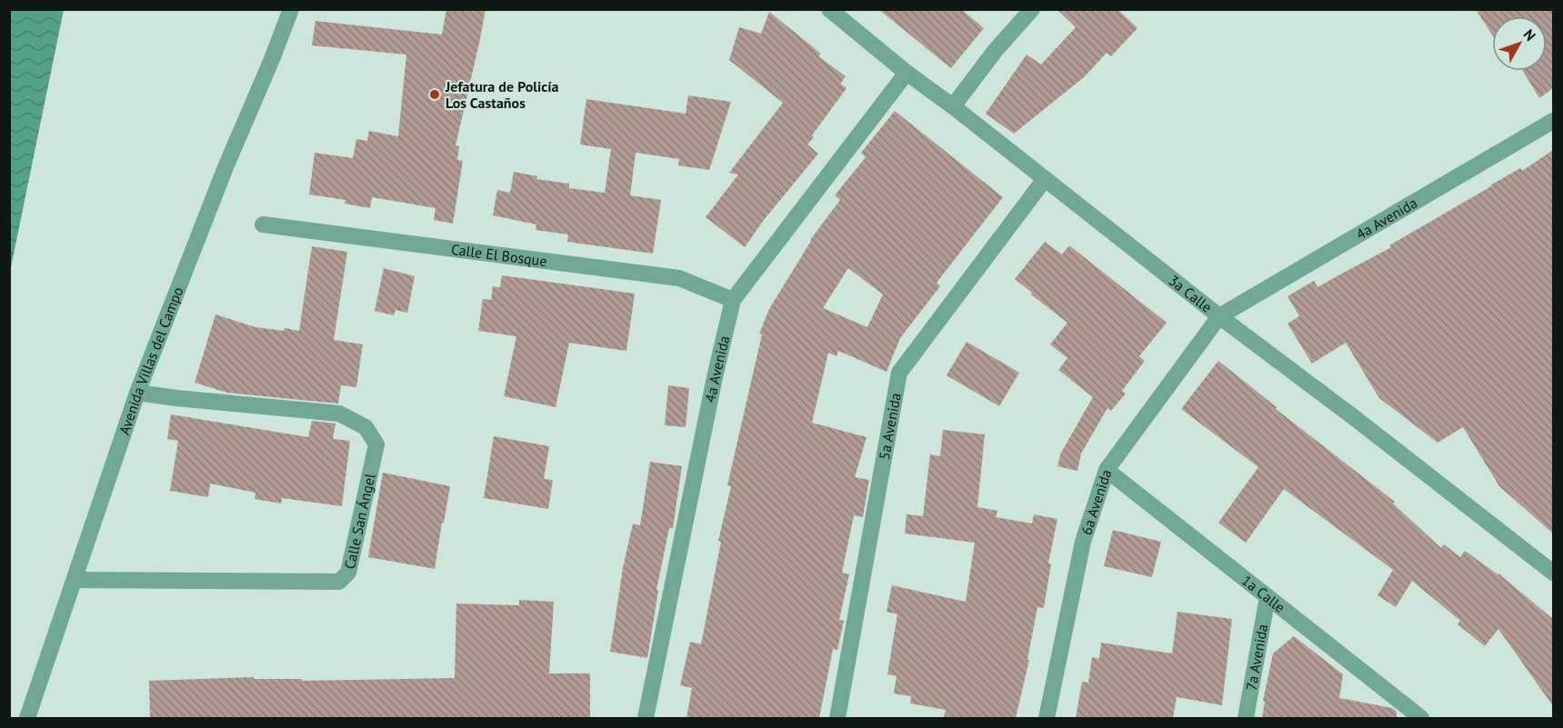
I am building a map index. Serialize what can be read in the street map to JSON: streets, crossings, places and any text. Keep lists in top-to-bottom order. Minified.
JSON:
{"streets":{"street":["4a Avenida","Calle El Bosque","3a Calle","Avenida Villas del Campo","5a Avenida","6a Avenida","Calle San Ángel","1a Calle","7a Avenida"]},"crossings":[["4a Avenida","Calle El Bosque"],["4a Avenida","3a Calle"],["4a Avenida","6a Avenida"],["3a Calle","5a Avenida"],["3a Calle","6a Avenida"],["Avenida Villas del Campo","Calle San Ángel"],["6a Avenida","1a Calle"],["1a Calle","7a Avenida"]],"places":["Jefatura de Policía Los Castaños"],"north":"top right"}
